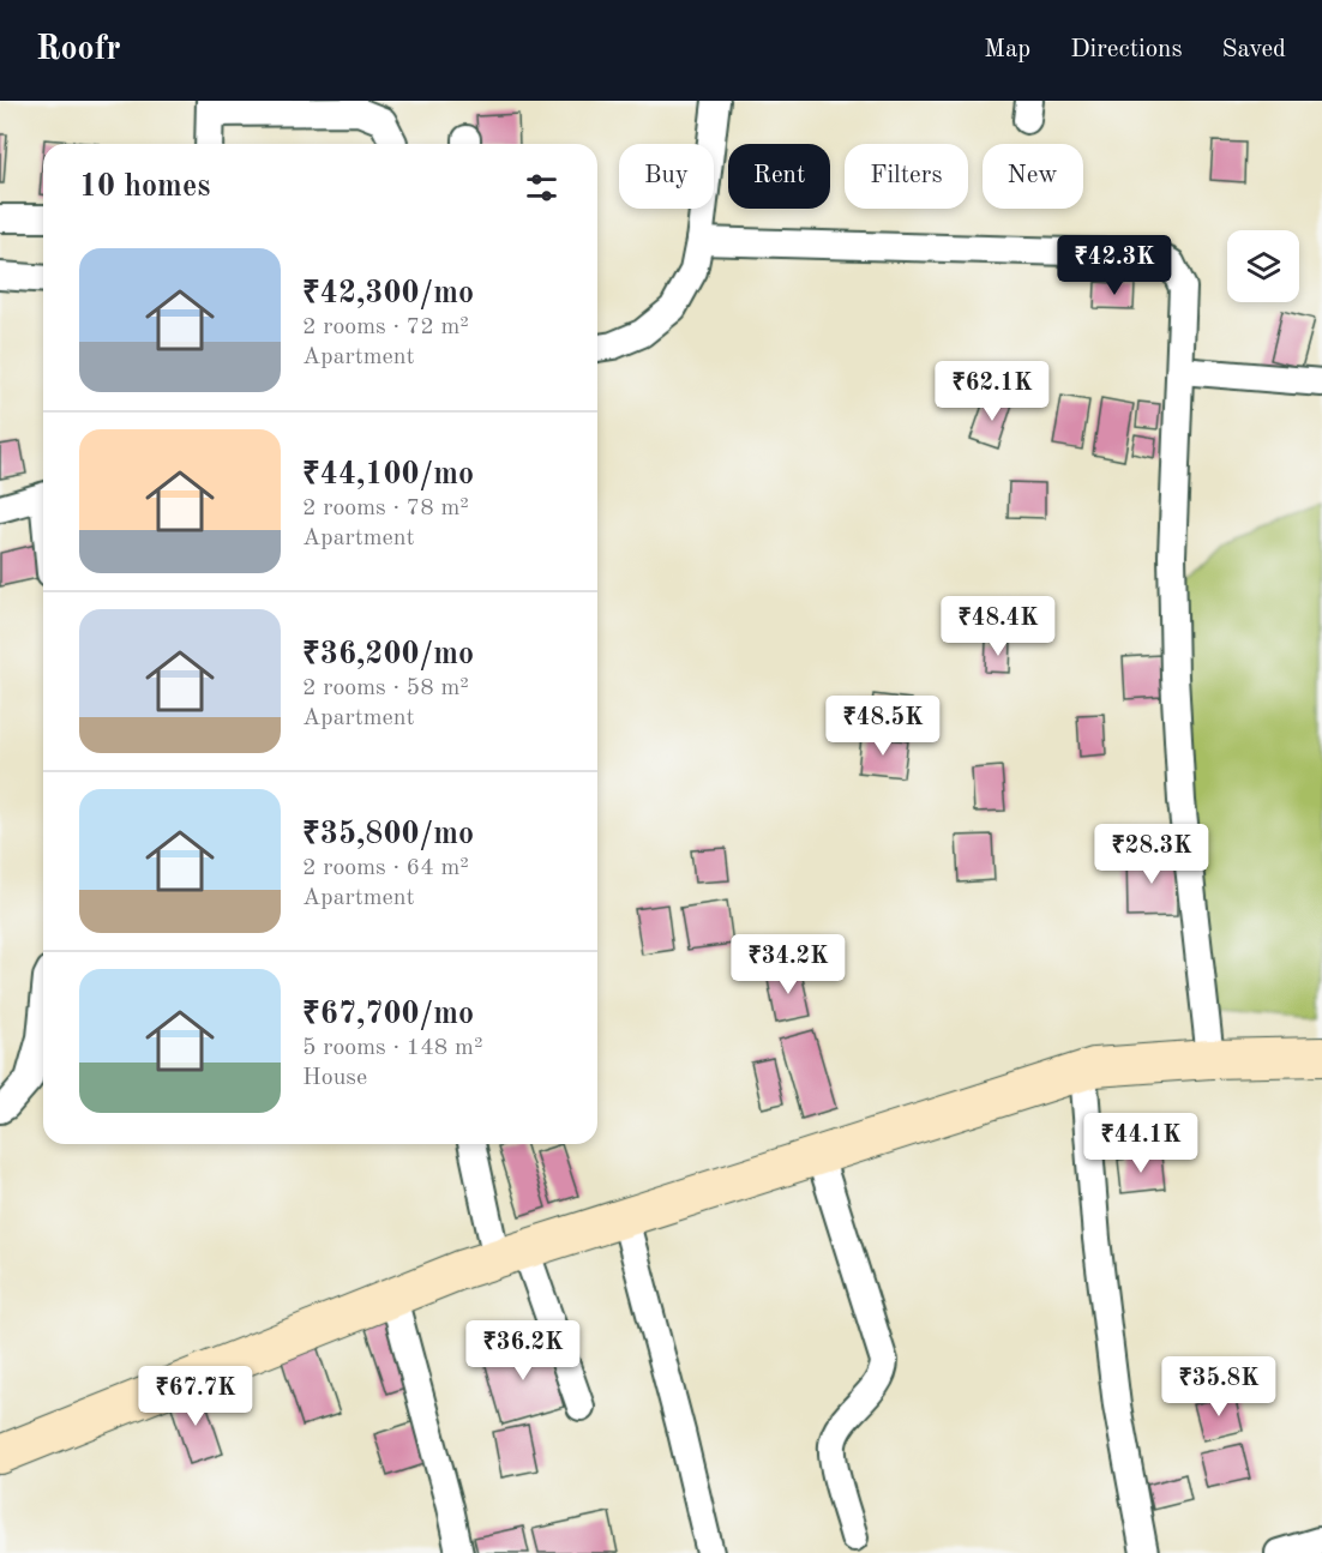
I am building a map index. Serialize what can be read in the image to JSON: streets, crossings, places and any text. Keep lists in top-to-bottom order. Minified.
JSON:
{"page":{"header":"Roofr","nav":["Map","Directions","Saved"],"chip":["Buy","Rent","Filters","New"],"heading":"10 homes","list":[{"name":"₹42,300/mo","note":"2 rooms · 72 m² · Apartment"},{"name":"₹44,100/mo","note":"2 rooms · 78 m² · Apartment"},{"name":"₹36,200/mo","note":"2 rooms · 58 m² · Apartment"},{"name":"₹35,800/mo","note":"2 rooms · 64 m² · Apartment"},{"name":"₹67,700/mo","note":"5 rooms · 148 m² · House"}],"price":["₹42.3K","₹62.1K","₹48.4K","₹48.5K","₹28.3K","₹34.2K","₹44.1K","₹36.2K","₹35.8K","₹67.7K"]}}
